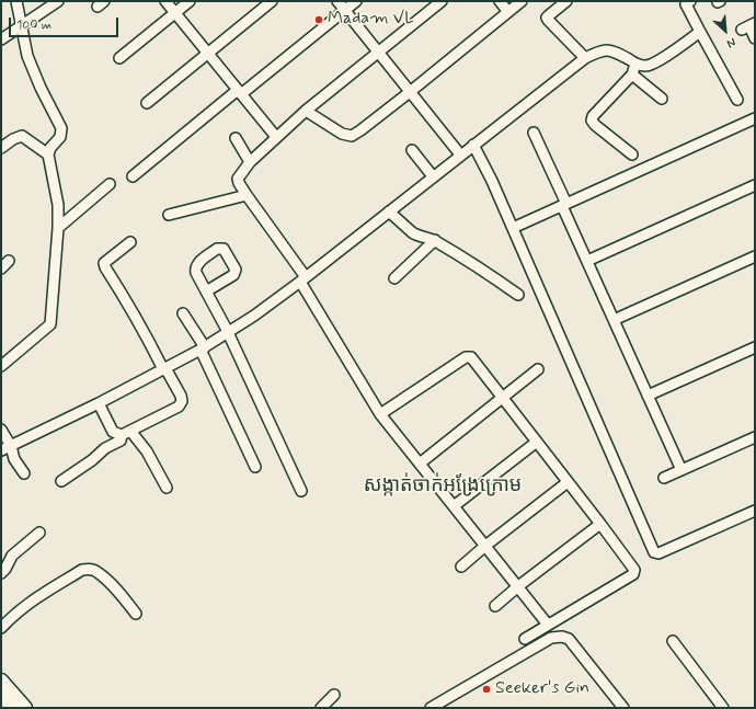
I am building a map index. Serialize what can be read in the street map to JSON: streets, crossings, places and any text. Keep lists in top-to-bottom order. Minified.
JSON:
{"districts":["សង្កាត់ចាក់អង្រែក្រោម"],"places":["Madam VL","Seeker's Gin"],"scale_bar":"100 m","north":"bottom right"}
